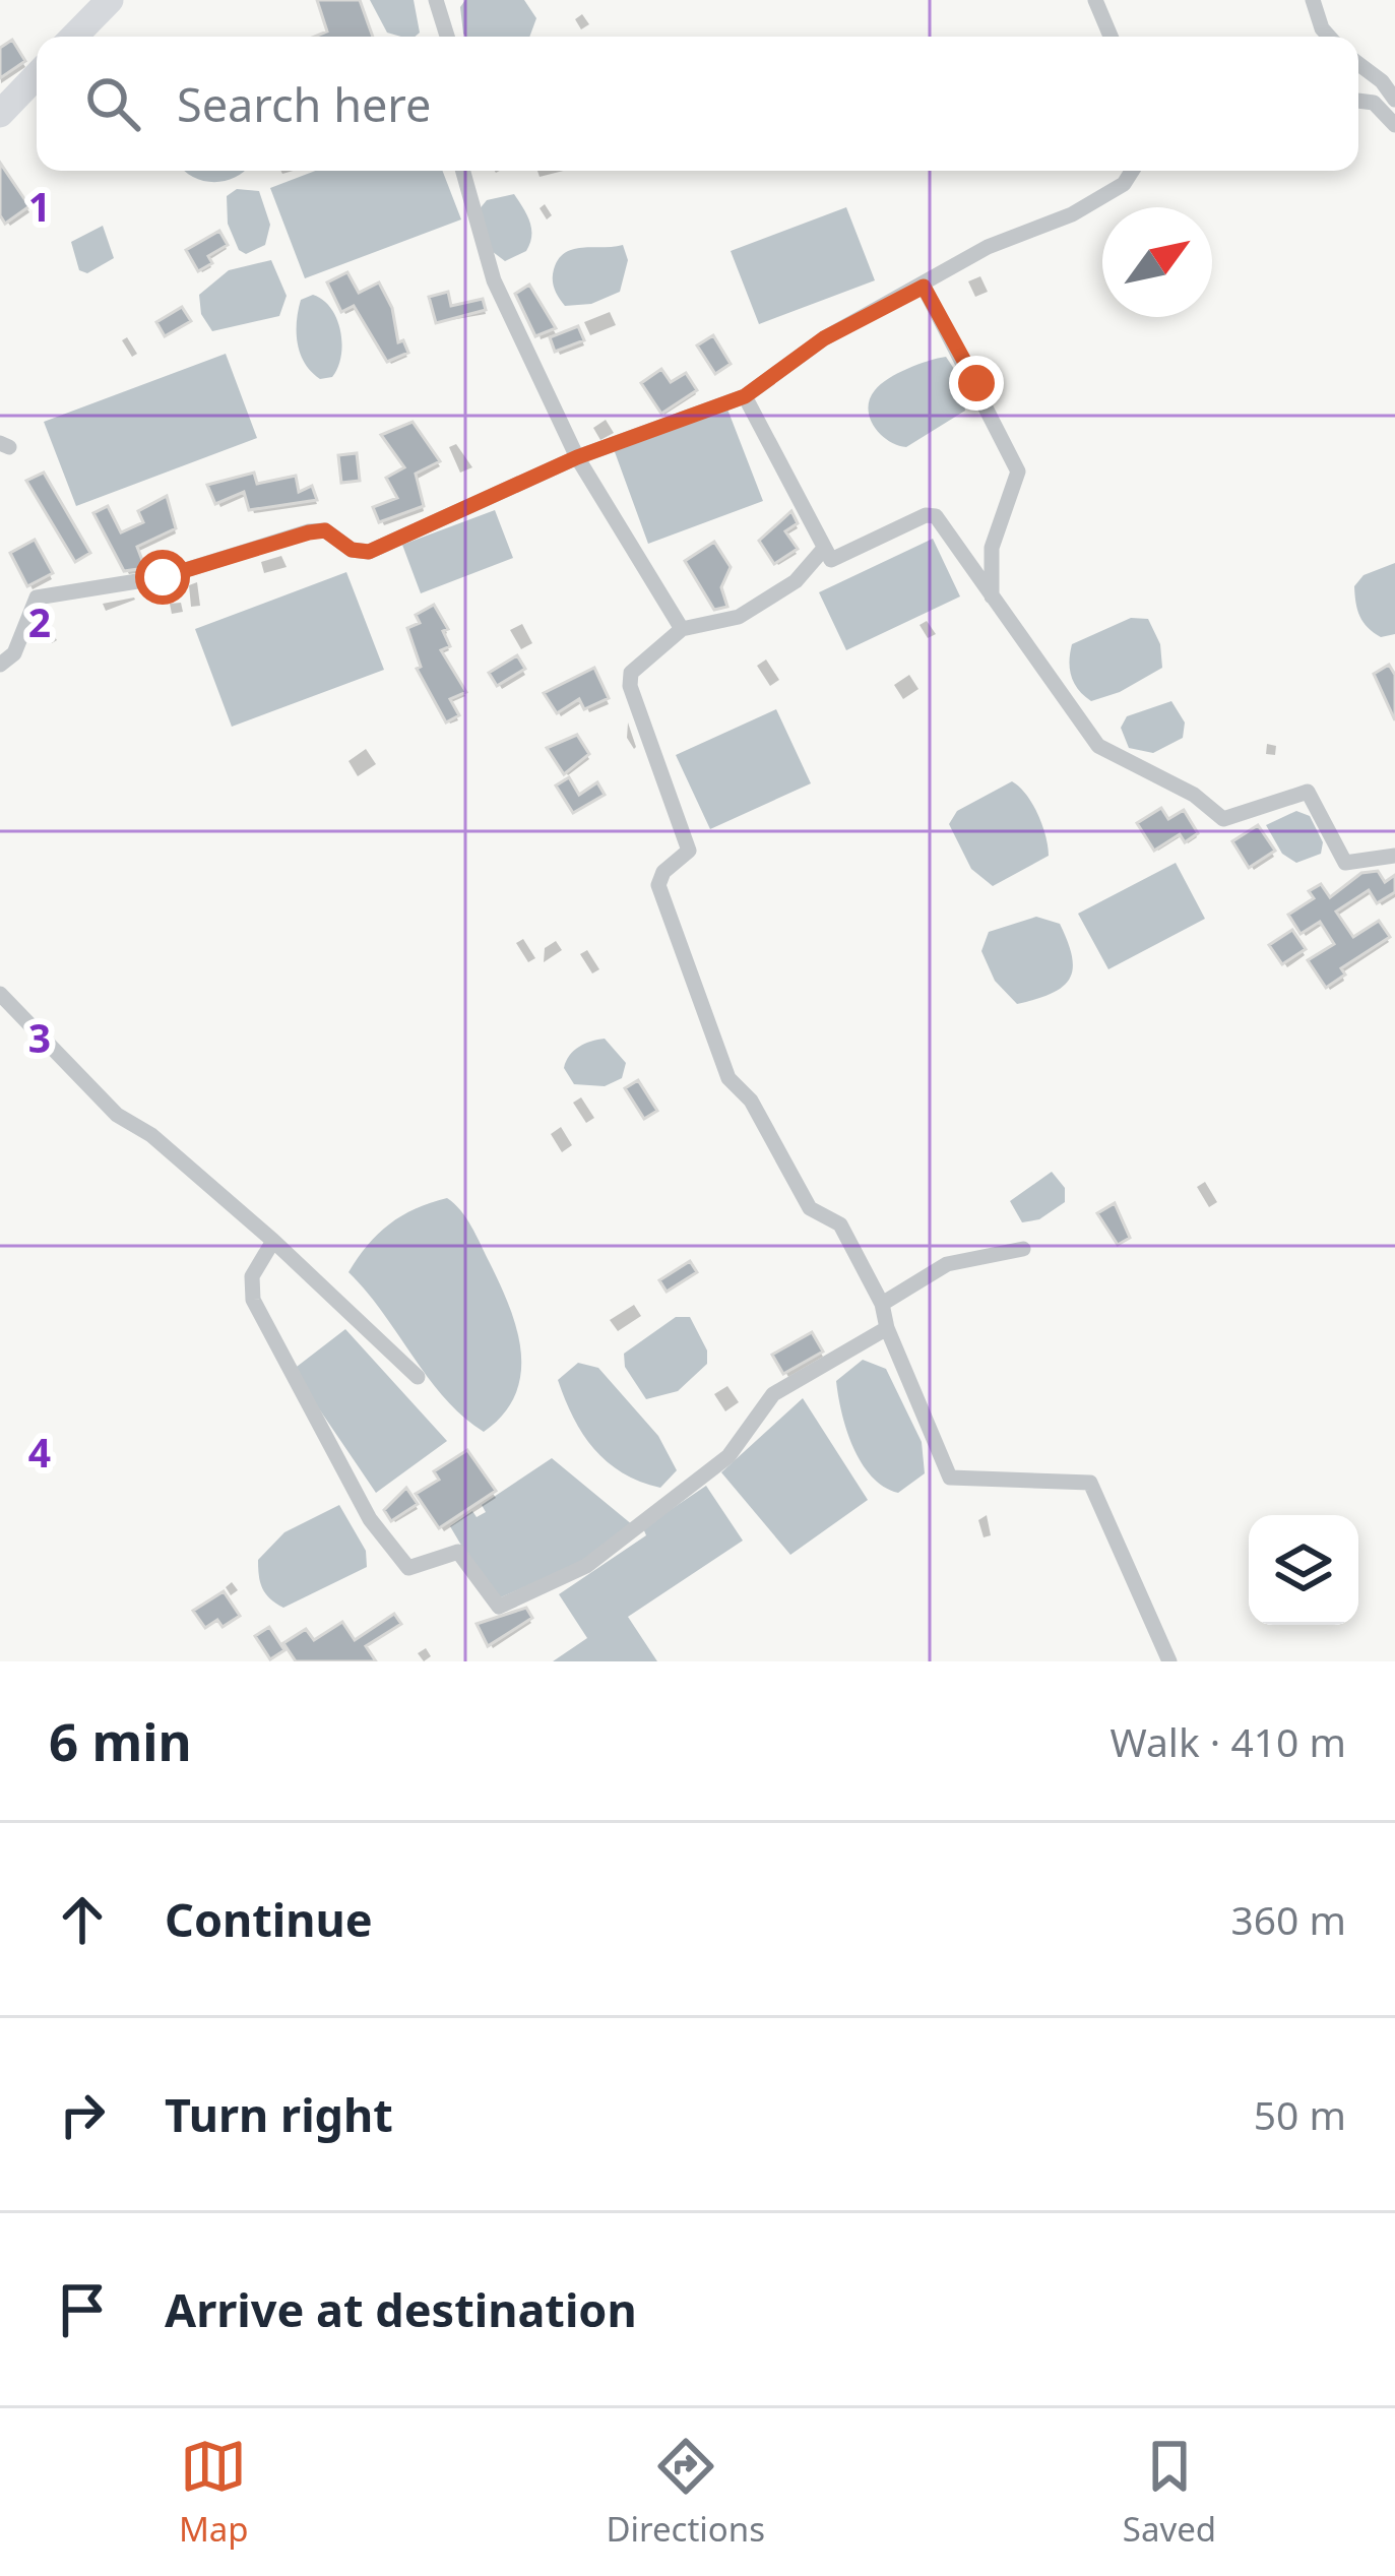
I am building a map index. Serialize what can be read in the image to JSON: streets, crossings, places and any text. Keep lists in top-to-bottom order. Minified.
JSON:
{"north":"top right","page":{"search":"Search here","heading":["6 min","Walk · 410 m"],"list":[["Continue","360 m"],["Turn right","50 m"],"Arrive at destination"],"nav":["Map","Directions","Saved"]},"grid":{"rows":["1","2","3","4"]}}
